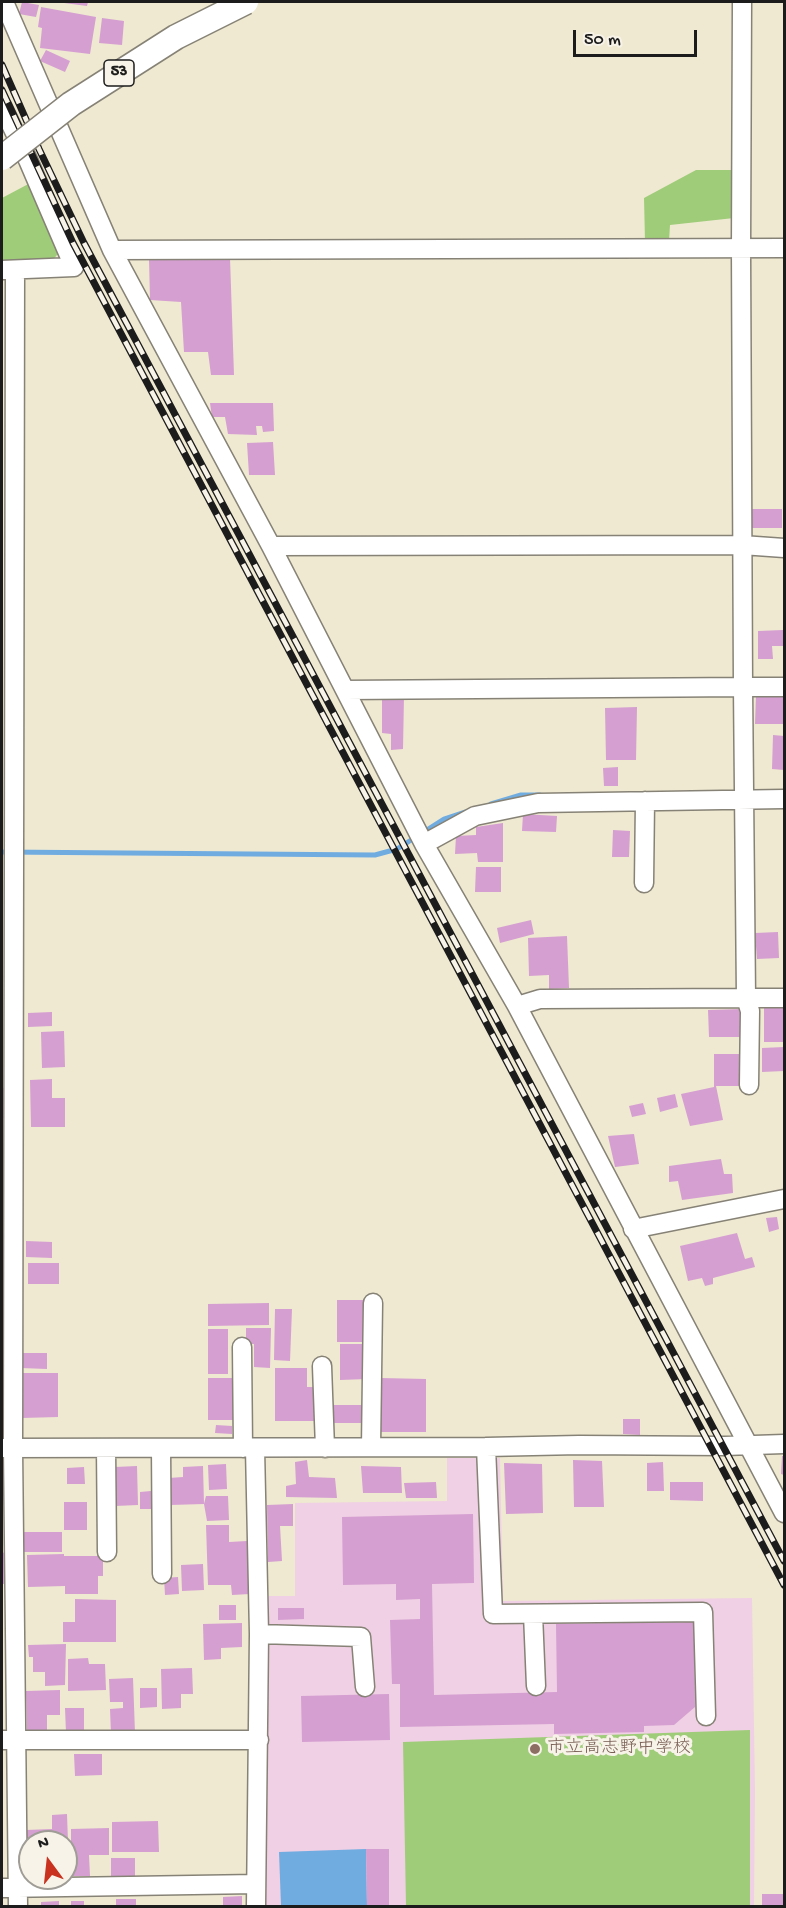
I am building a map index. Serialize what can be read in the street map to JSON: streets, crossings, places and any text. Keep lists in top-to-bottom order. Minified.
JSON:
{"streets":{"main road":["53"]},"places":["市立高志野中学校"],"scale_bar":"50 m","north":"top"}
